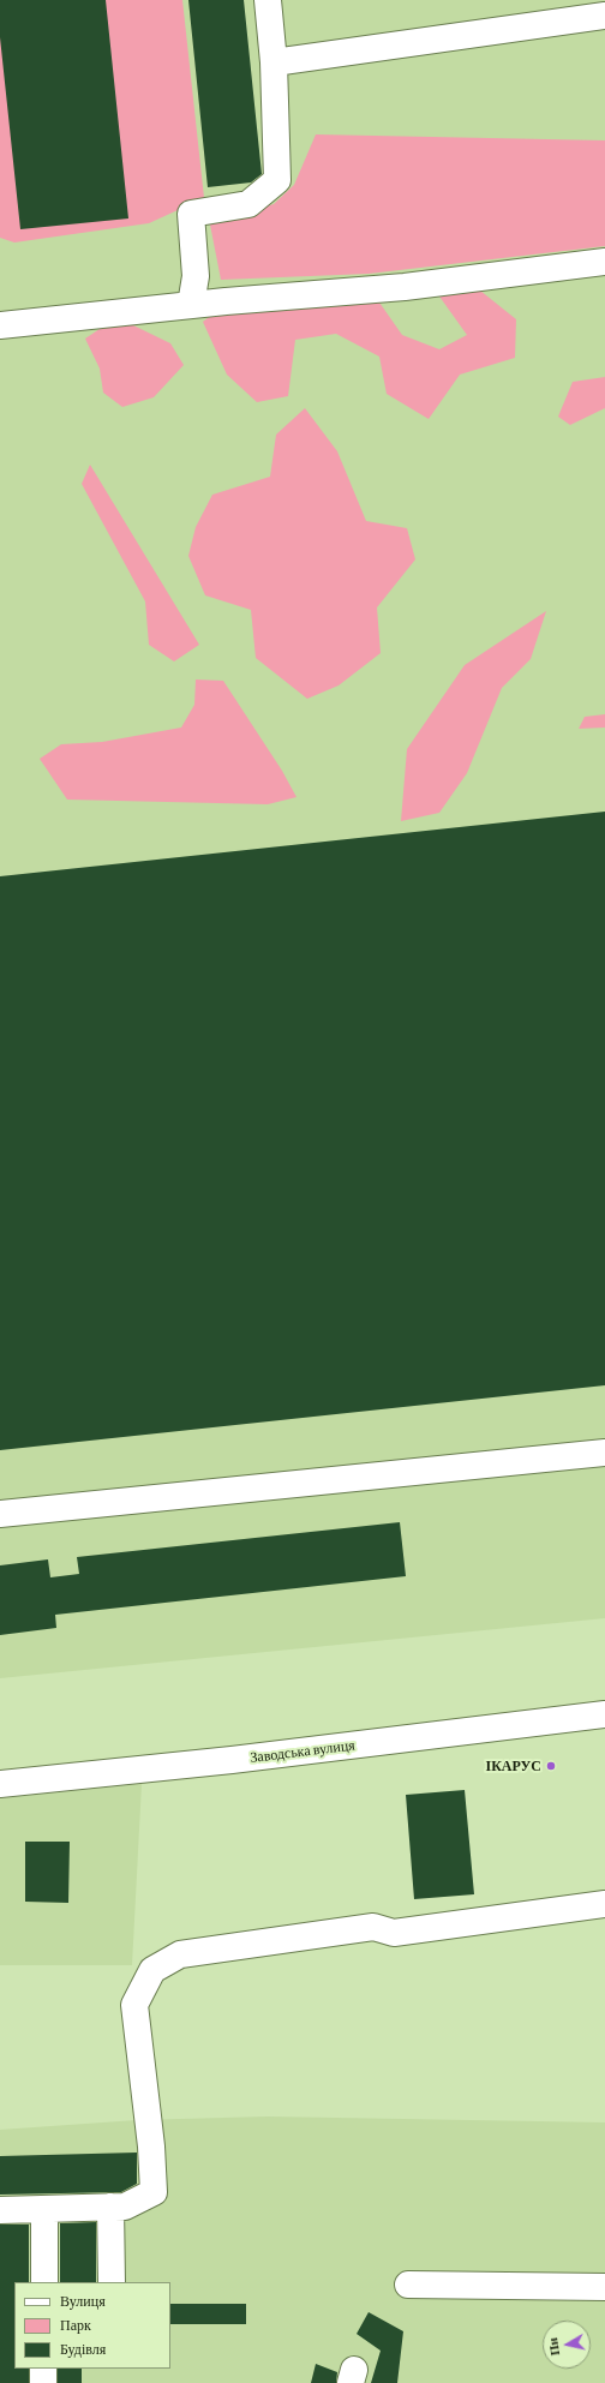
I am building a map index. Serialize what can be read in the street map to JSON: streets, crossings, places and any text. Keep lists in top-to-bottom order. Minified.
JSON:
{"streets":{"street":["Заводська вулиця"]},"places":["ІКАРУС"],"legend":["Вулиця","Парк","Будівля"],"north":"left"}
